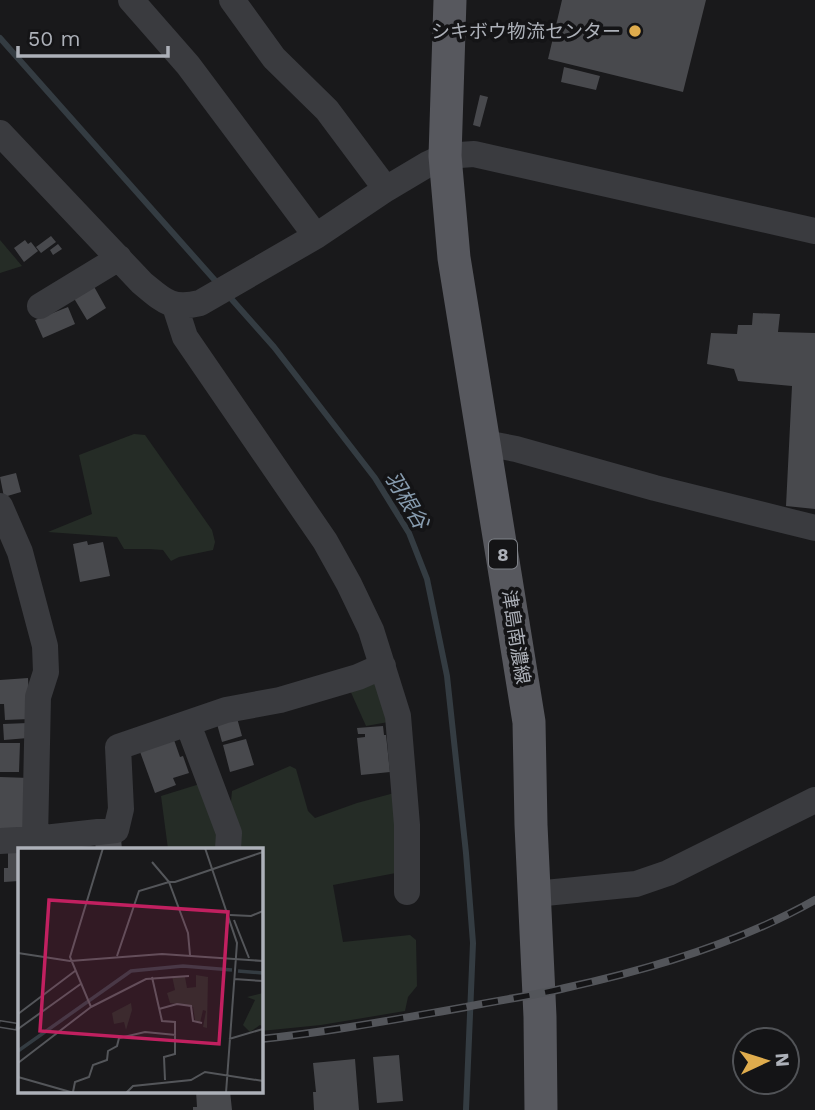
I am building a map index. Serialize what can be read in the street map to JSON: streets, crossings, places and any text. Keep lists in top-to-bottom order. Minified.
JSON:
{"streets":{"main road":["8","津島南濃線"]},"water":["羽根谷"],"places":["シキボウ物流センター"],"scale_bar":"50 m","north":"right"}
